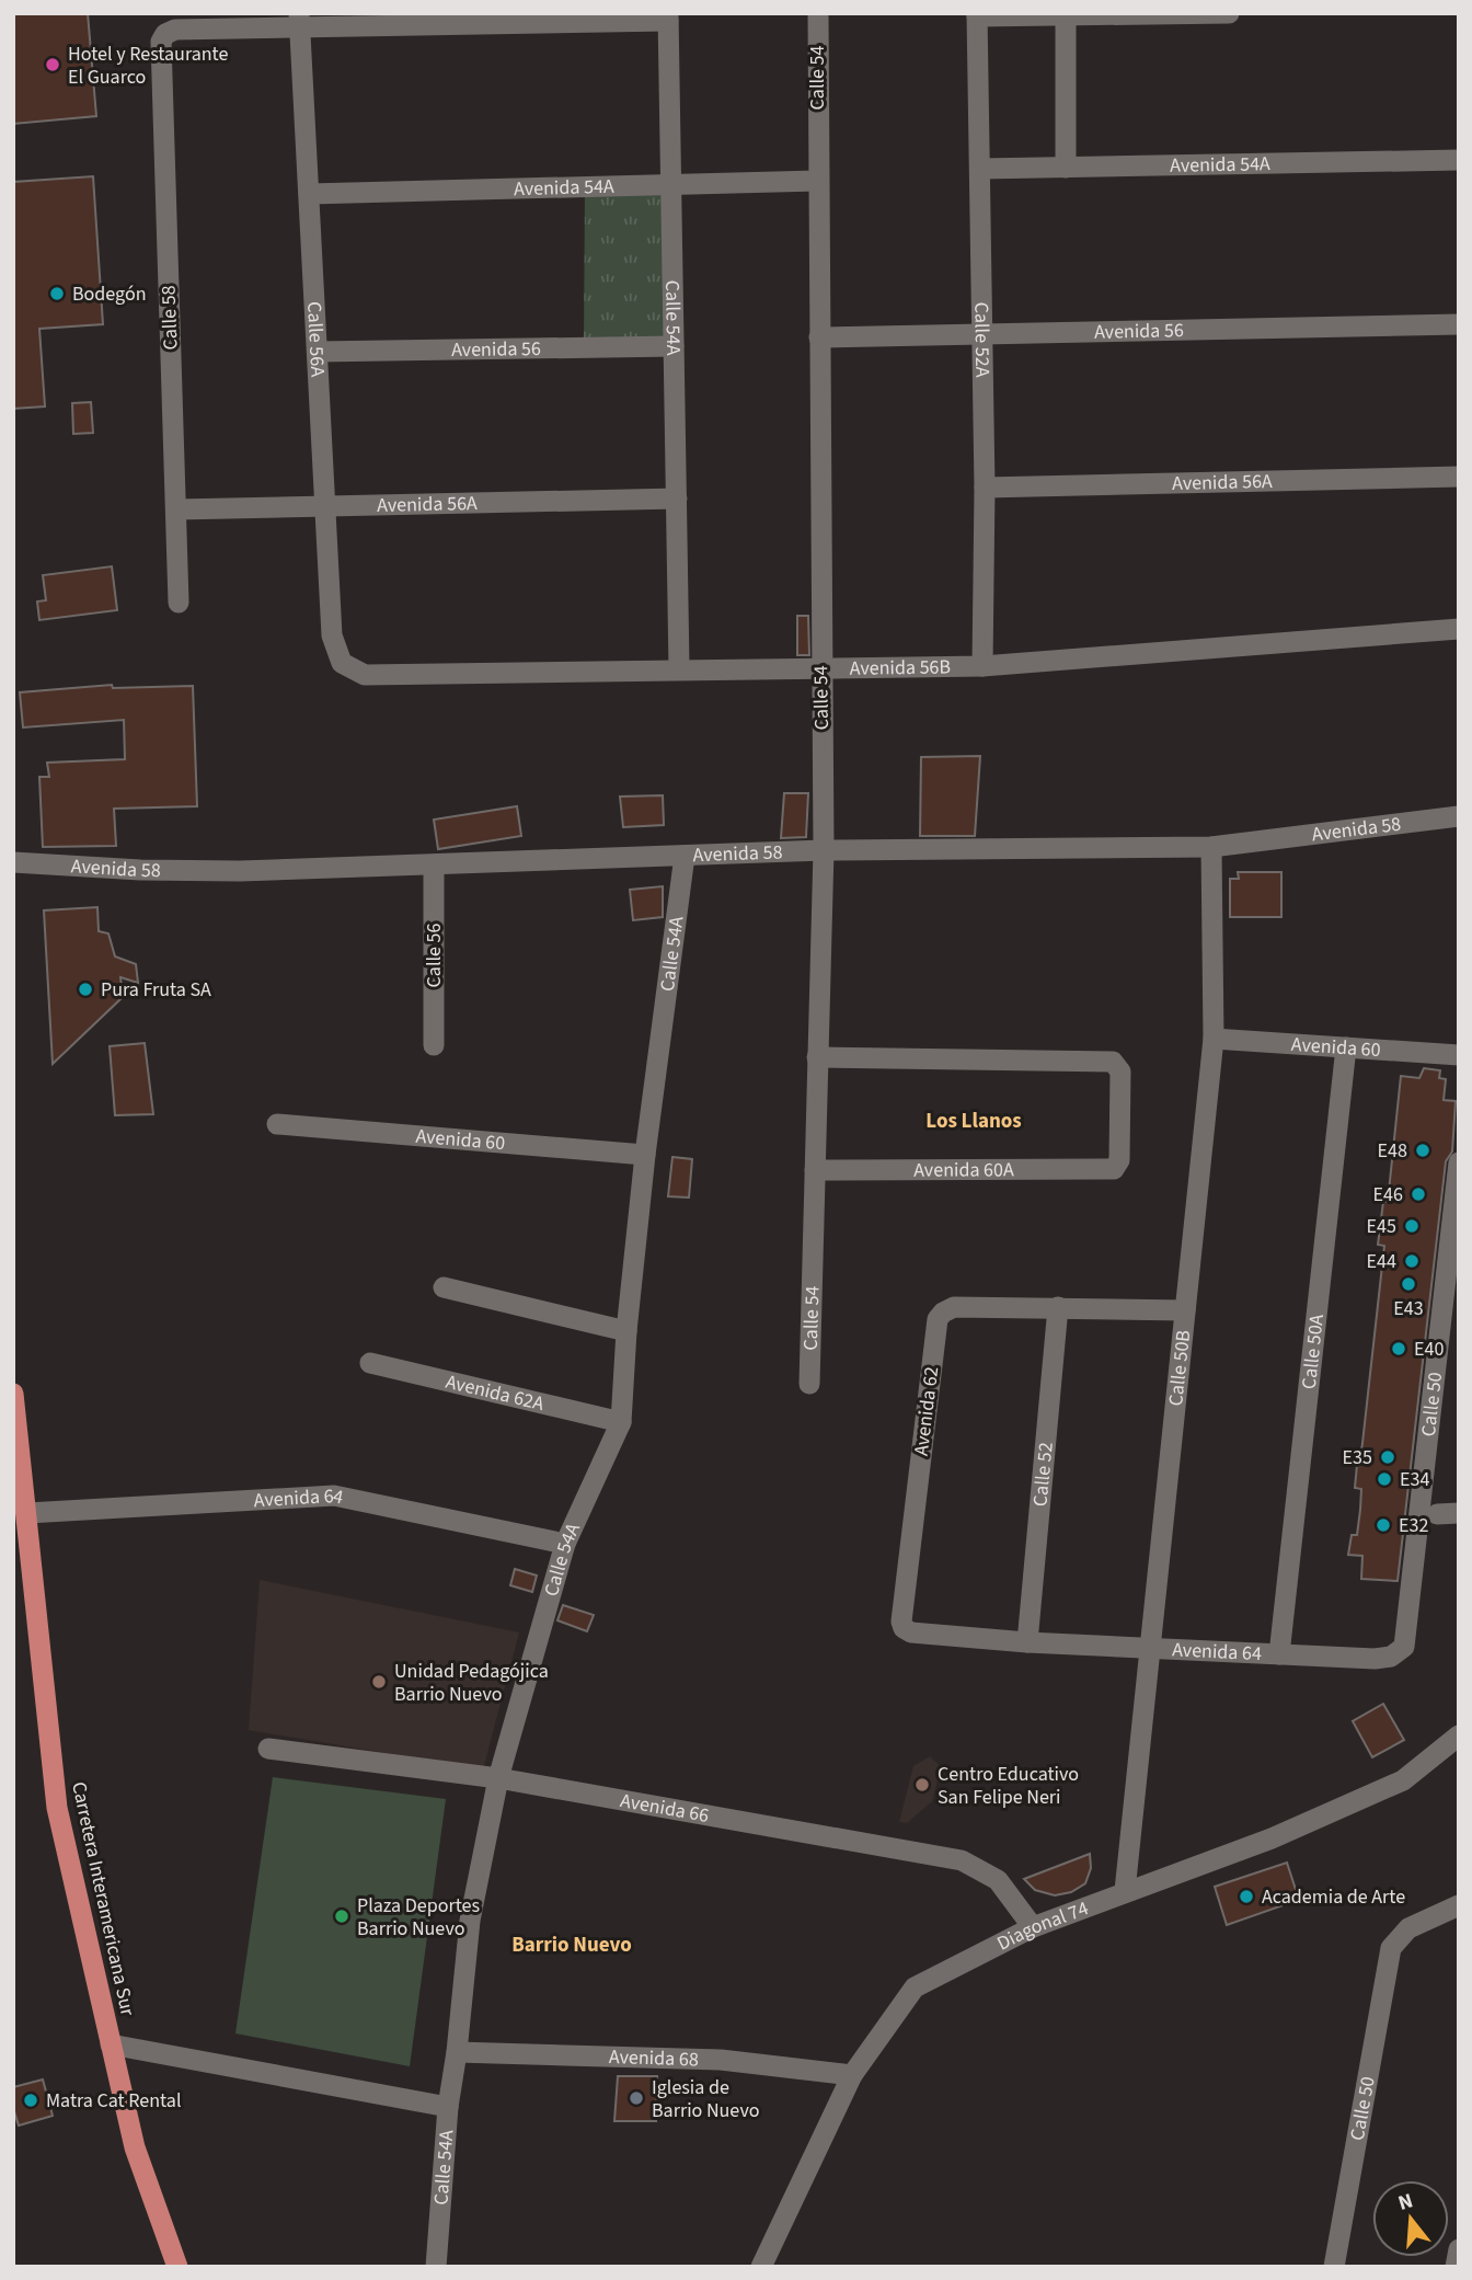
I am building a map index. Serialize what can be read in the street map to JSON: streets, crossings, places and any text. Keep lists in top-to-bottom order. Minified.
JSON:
{"streets":{"highway":["Carretera Interamericana Sur"],"street":["Calle 54","Avenida 54A","Calle 58","Calle 54A","Avenida 56","Calle 56A","Calle 52A","Avenida 56A","Avenida 56B","Avenida 58","Calle 56","Avenida 60","Avenida 60A","Calle 50A","Calle 50B","Avenida 62A","Calle 50","Avenida 62","Calle 52","Avenida 64","Avenida 66","Diagonal 74","Avenida 68"]},"crossings":[["Calle 54","Avenida 54A"],["Calle 54","Avenida 56"],["Calle 54","Avenida 56B"],["Calle 54","Avenida 58"],["Calle 54","Avenida 60A"],["Avenida 54A","Calle 54A"],["Avenida 54A","Calle 56A"],["Avenida 54A","Calle 52A"],["Calle 58","Calle 56A"],["Calle 58","Avenida 56A"],["Calle 54A","Avenida 56"],["Calle 54A","Avenida 56A"],["Calle 54A","Avenida 56B"],["Calle 54A","Avenida 58"],["Calle 54A","Avenida 60"],["Calle 54A","Avenida 62A"],["Calle 54A","Avenida 64"],["Calle 54A","Avenida 66"],["Calle 54A","Avenida 68"],["Avenida 56","Calle 56A"],["Avenida 56","Calle 52A"],["Calle 56A","Avenida 56A"],["Calle 56A","Avenida 56B"],["Calle 52A","Avenida 56A"],["Calle 52A","Avenida 56B"],["Avenida 58","Calle 56"],["Avenida 58","Calle 50B"],["Avenida 60","Calle 50A"],["Avenida 60","Calle 50B"],["Calle 50A","Avenida 64"],["Calle 50B","Avenida 62"],["Calle 50B","Avenida 64"],["Calle 50B","Diagonal 74"],["Calle 50","Avenida 64"],["Avenida 62","Calle 52"],["Avenida 62","Avenida 64"],["Calle 52","Avenida 64"],["Avenida 64","Carretera Interamericana Sur"],["Avenida 66","Diagonal 74"],["Diagonal 74","Avenida 68"]],"districts":["Los Llanos","Barrio Nuevo"],"places":["Hotel y Restaurante El Guarco","Bodegón","Pura Fruta SA","E48","E46","E45","E44","E43","E40","E35","E34","E32","Unidad Pedagójica Barrio Nuevo","Centro Educativo San Felipe Neri","Academia de Arte","Plaza Deportes Barrio Nuevo","Iglesia de Barrio Nuevo","Matra Cat Rental"],"north":"top"}
